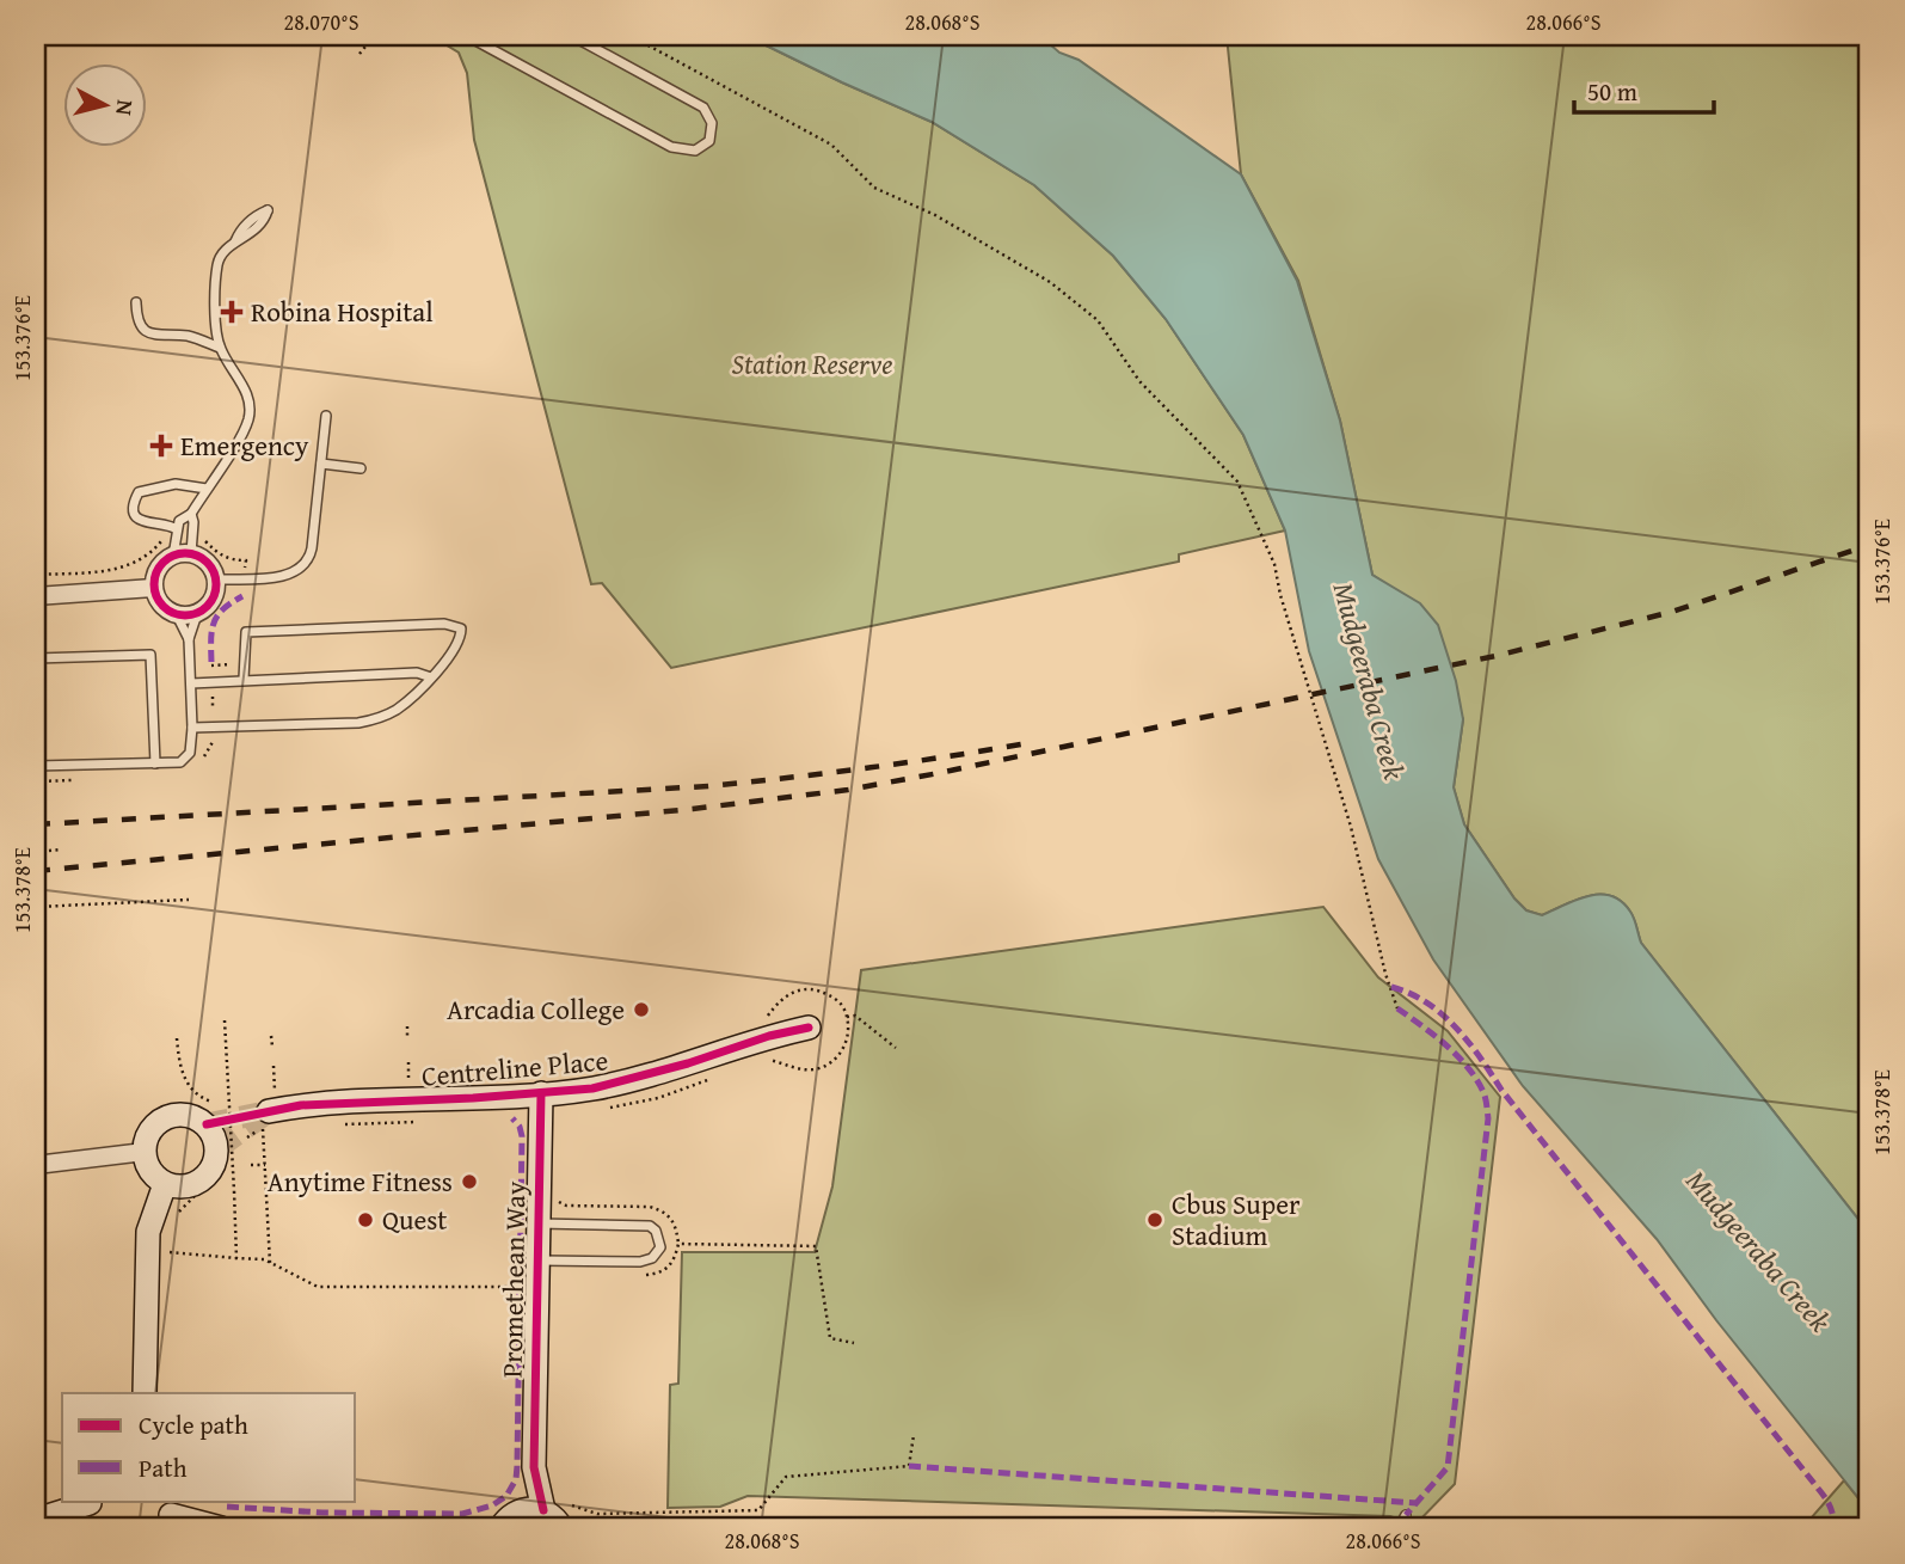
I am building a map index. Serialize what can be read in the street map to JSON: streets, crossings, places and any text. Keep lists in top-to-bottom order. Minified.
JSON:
{"streets":{"street":["Centreline Place","Promethean Way"]},"crossings":[["Centreline Place","Promethean Way"]],"water":["Mudgeeraba Creek"],"parks":["Station Reserve"],"places":{"health":["Robina Hospital","Emergency"],"other":["Arcadia College","Anytime Fitness","Quest","Cbus Super Stadium"]},"legend":["Cycle path","Path"],"scale_bar":"50 m","north":"right","coordinates":["28.070°S","28.068°S","28.066°S","153.376°E","153.378°E"]}
